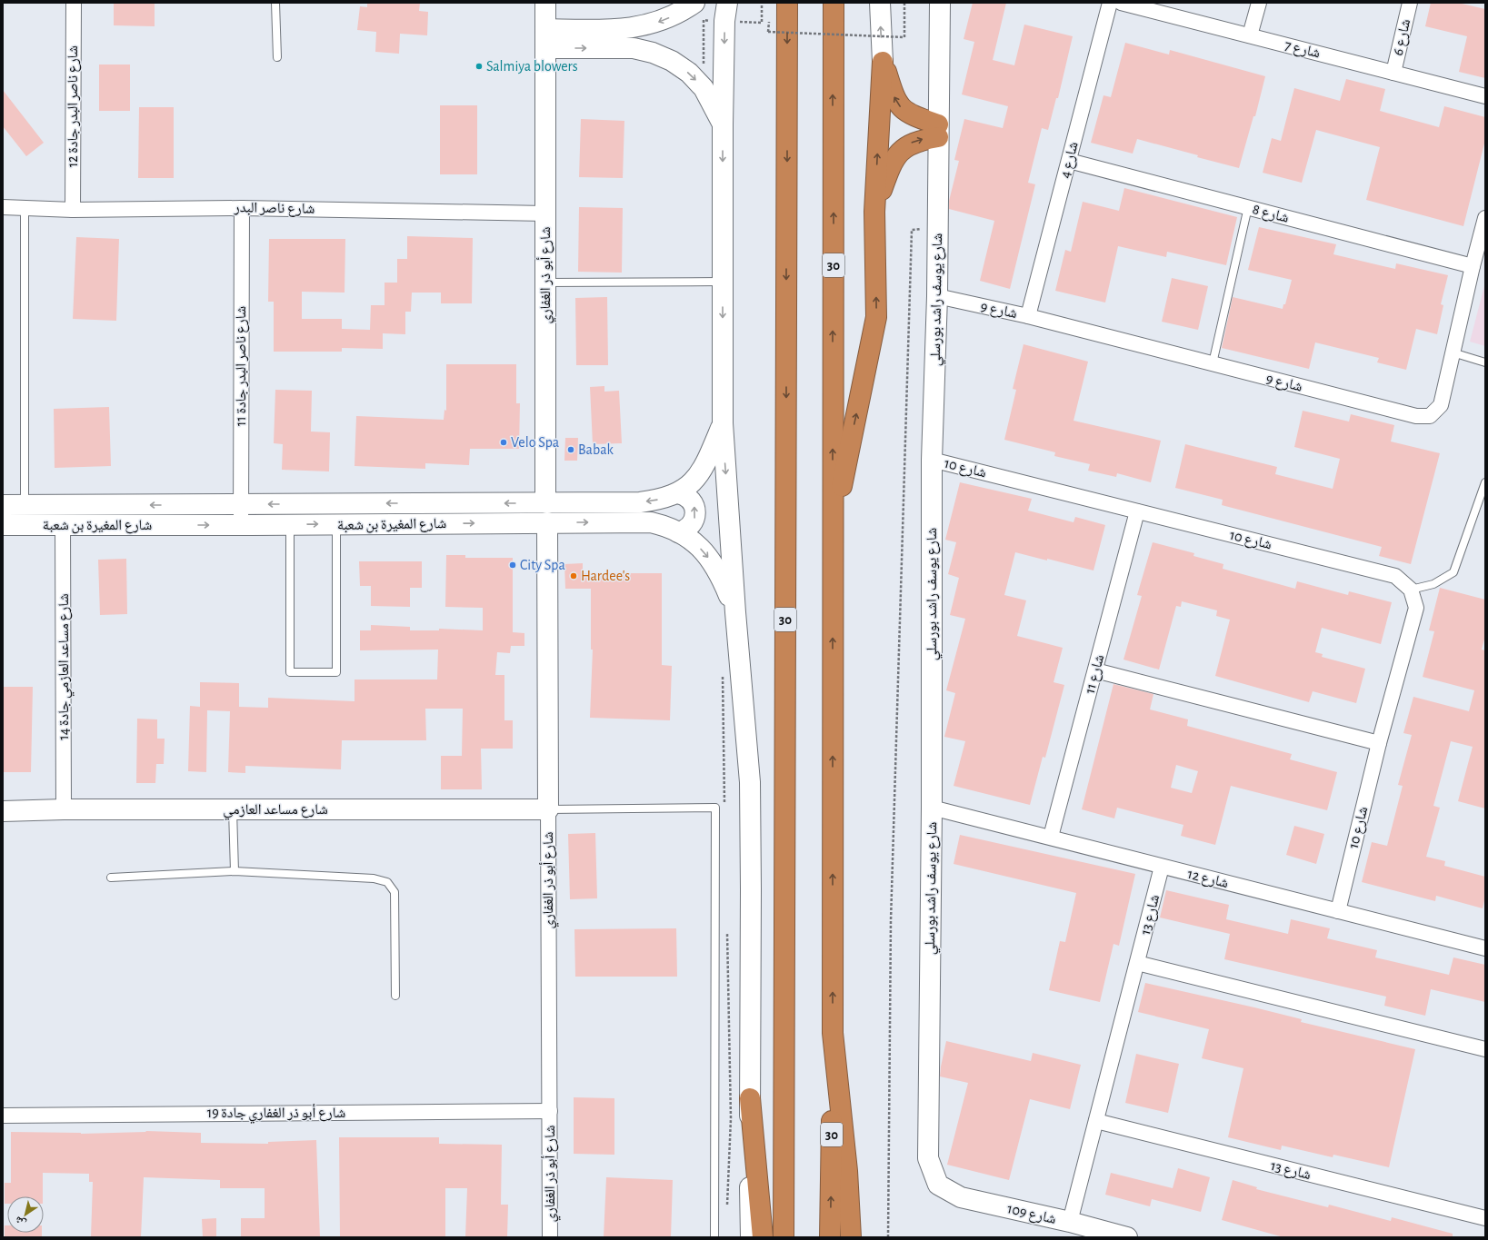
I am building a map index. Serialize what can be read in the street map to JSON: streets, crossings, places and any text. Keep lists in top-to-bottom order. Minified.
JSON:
{"streets":{"highway":["30"],"street":["شارع 6","شارع 7","شارع ناصر البدر جادة 12","شارع 4","شارع ناصر البدر","شارع 8","شارع أبو ذر الغفاري","شارع يوسف راشد بورسلي","شارع 9","شارع ناصر البدر جادة 11","شارع 10","شارع المغيرة بن شعبة","شارع مساعد العازمي جادة 14","شارع 11","شارع مساعد العازمي","شارع 12","شارع 13","شارع أبو ذر الغفاري جادة 19","شارع 109"]},"crossings":[["شارع 6","شارع 7"],["شارع ناصر البدر جادة 12","شارع ناصر البدر"],["شارع 4","شارع 8"],["شارع 4","شارع 9"],["شارع ناصر البدر","شارع أبو ذر الغفاري"],["شارع ناصر البدر","شارع ناصر البدر جادة 11"],["شارع 8","شارع 9"],["شارع أبو ذر الغفاري","شارع المغيرة بن شعبة"],["شارع أبو ذر الغفاري","شارع مساعد العازمي"],["شارع أبو ذر الغفاري","شارع أبو ذر الغفاري جادة 19"],["شارع يوسف راشد بورسلي","شارع 9"],["شارع يوسف راشد بورسلي","شارع 10"],["شارع يوسف راشد بورسلي","شارع 12"],["شارع يوسف راشد بورسلي","شارع 109"],["شارع ناصر البدر جادة 11","شارع المغيرة بن شعبة"],["شارع 10","شارع 11"],["شارع 10","شارع 12"],["شارع المغيرة بن شعبة","شارع مساعد العازمي جادة 14"],["شارع مساعد العازمي جادة 14","شارع مساعد العازمي"],["شارع 11","شارع 12"],["شارع 12","شارع 13"],["شارع 13","شارع 109"]],"places":["Salmiya blowers","Velo Spa","Babak","City Spa","Hardee's"],"north":"bottom left"}
